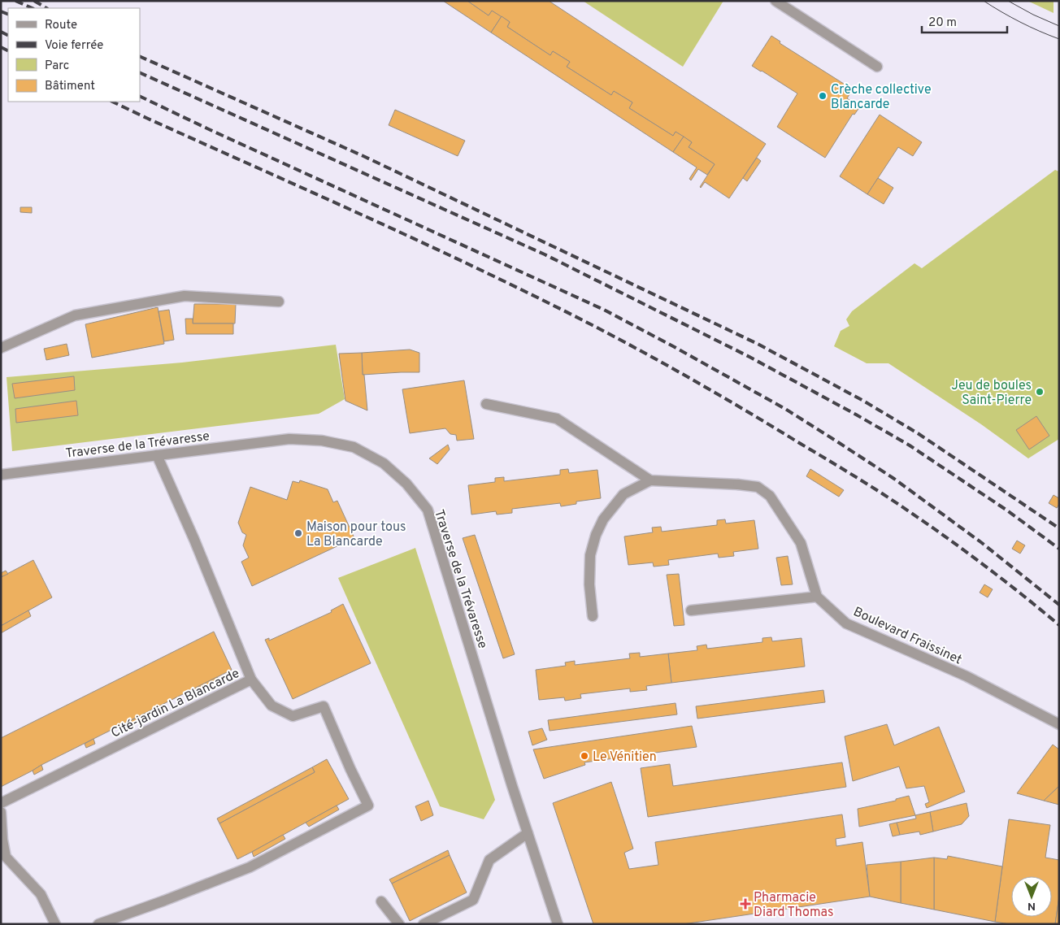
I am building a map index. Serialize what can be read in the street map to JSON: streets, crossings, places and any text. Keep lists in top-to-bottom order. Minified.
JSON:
{"streets":{"street":["Traverse de la Trévaresse","Boulevard Fraissinet","Cité-jardin La Blancarde"]},"crossings":[["Traverse de la Trévaresse","Cité-jardin La Blancarde"]],"places":{"other":["Crèche collective Blancarde","Jeu de boules Saint-Pierre","Maison pour tous La Blancarde","Le Vénitien"],"health":["Pharmacie Diard Thomas"]},"legend":["Route","Voie ferrée","Parc","Bâtiment"],"scale_bar":"20 m","north":"bottom"}
